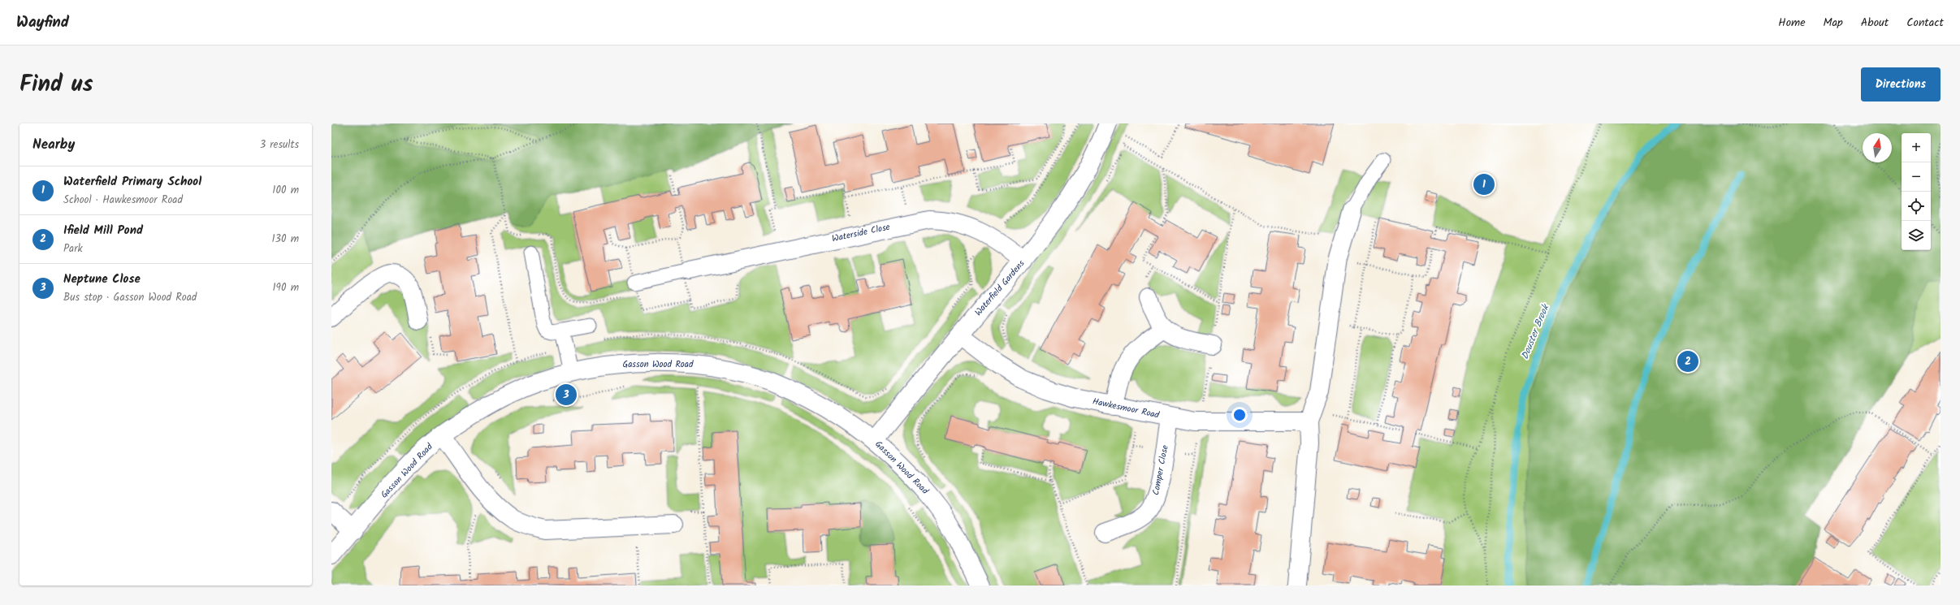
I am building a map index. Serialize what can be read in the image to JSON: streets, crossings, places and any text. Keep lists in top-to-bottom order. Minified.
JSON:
{"streets":{"street":["Waterside Close","Waterfield Gardens","Gasson Wood Road","Hawkesmoor Road","Comper Close"]},"crossings":[["Waterside Close","Waterfield Gardens"],["Waterfield Gardens","Gasson Wood Road"],["Waterfield Gardens","Hawkesmoor Road"],["Hawkesmoor Road","Comper Close"]],"water":["Douster Brook"],"north":"top","page":{"header":"Wayfind","nav":["Home","Map","About","Contact"],"title":"Find us","buttons":"Directions","heading":["Nearby","3 results"],"map_buttons":["+","−"],"list":[{"mark":"1","name":"Waterfield Primary School","note":"School · Hawkesmoor Road","value":"100 m"},{"mark":"2","name":"Ifield Mill Pond","note":"Park","value":"130 m"},{"mark":"3","name":"Neptune Close","note":"Bus stop · Gasson Wood Road","value":"190 m"}],"pins":["1","2","3"]}}
